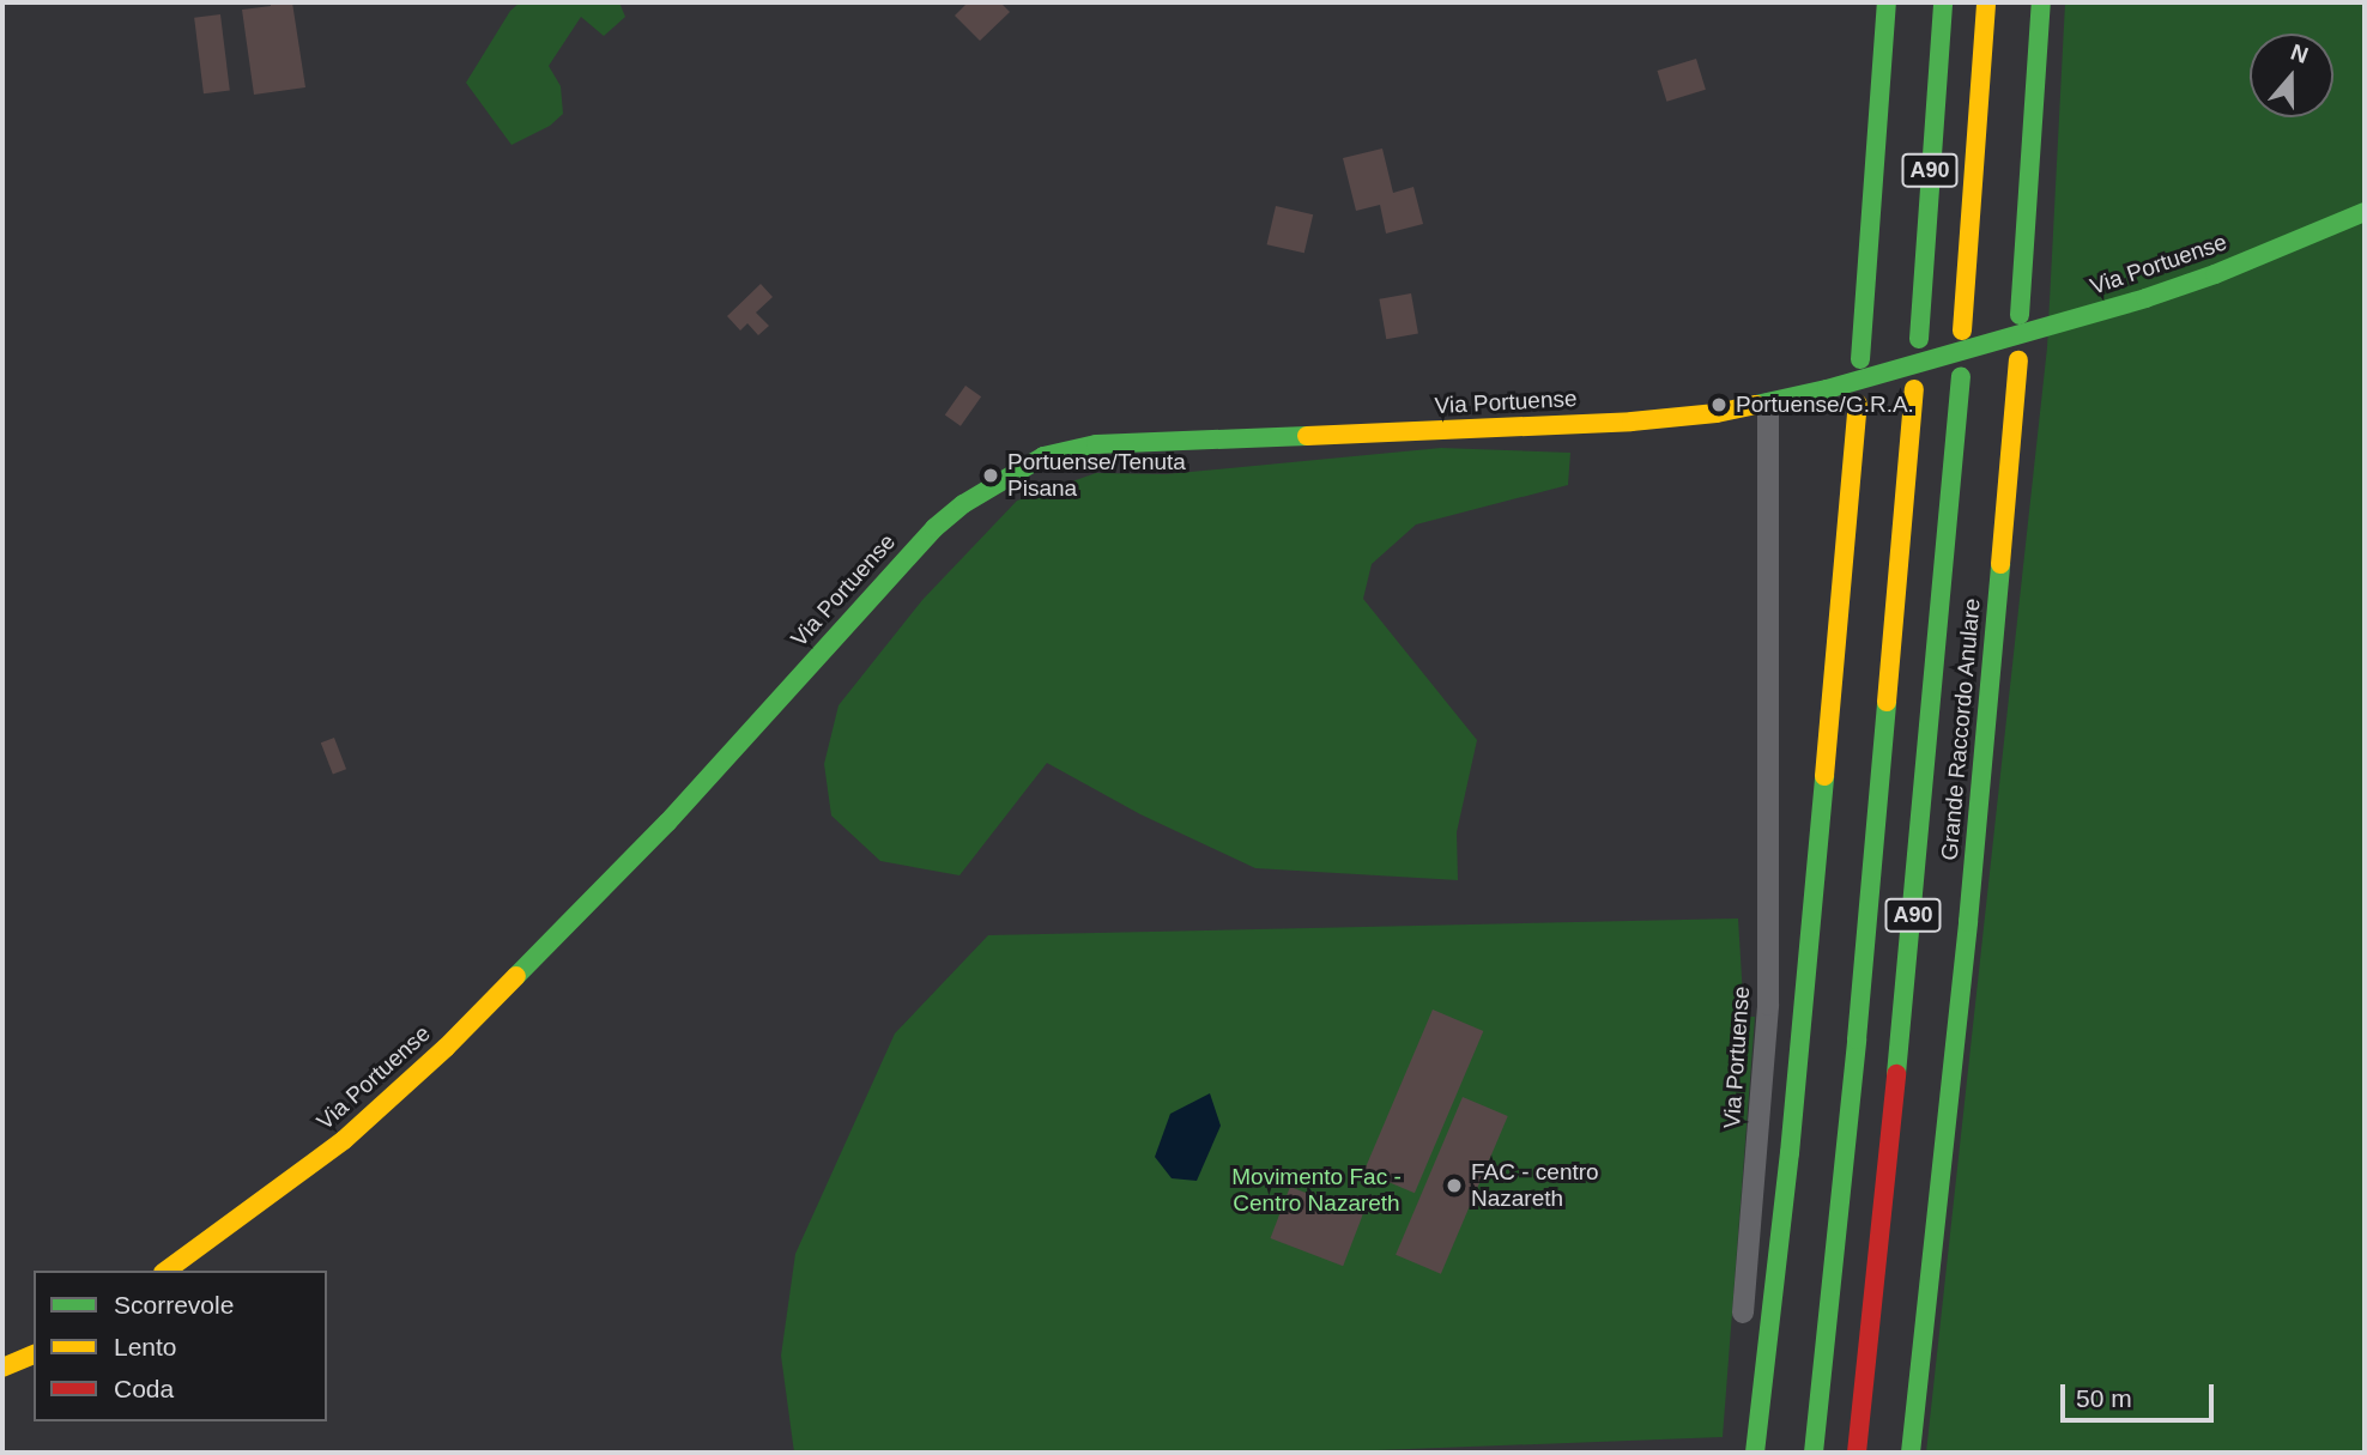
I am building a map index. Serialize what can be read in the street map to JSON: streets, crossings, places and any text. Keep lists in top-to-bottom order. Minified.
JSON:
{"streets":{"main road":["A90","Via Portuense","Grande Raccordo Anulare"]},"parks":["Movimento Fac - Centro Nazareth"],"places":["Portuense/G.R.A.","Portuense/Tenuta Pisana","FAC - centro Nazareth"],"legend":["Scorrevole","Lento","Coda"],"scale_bar":"50 m","north":"top"}
